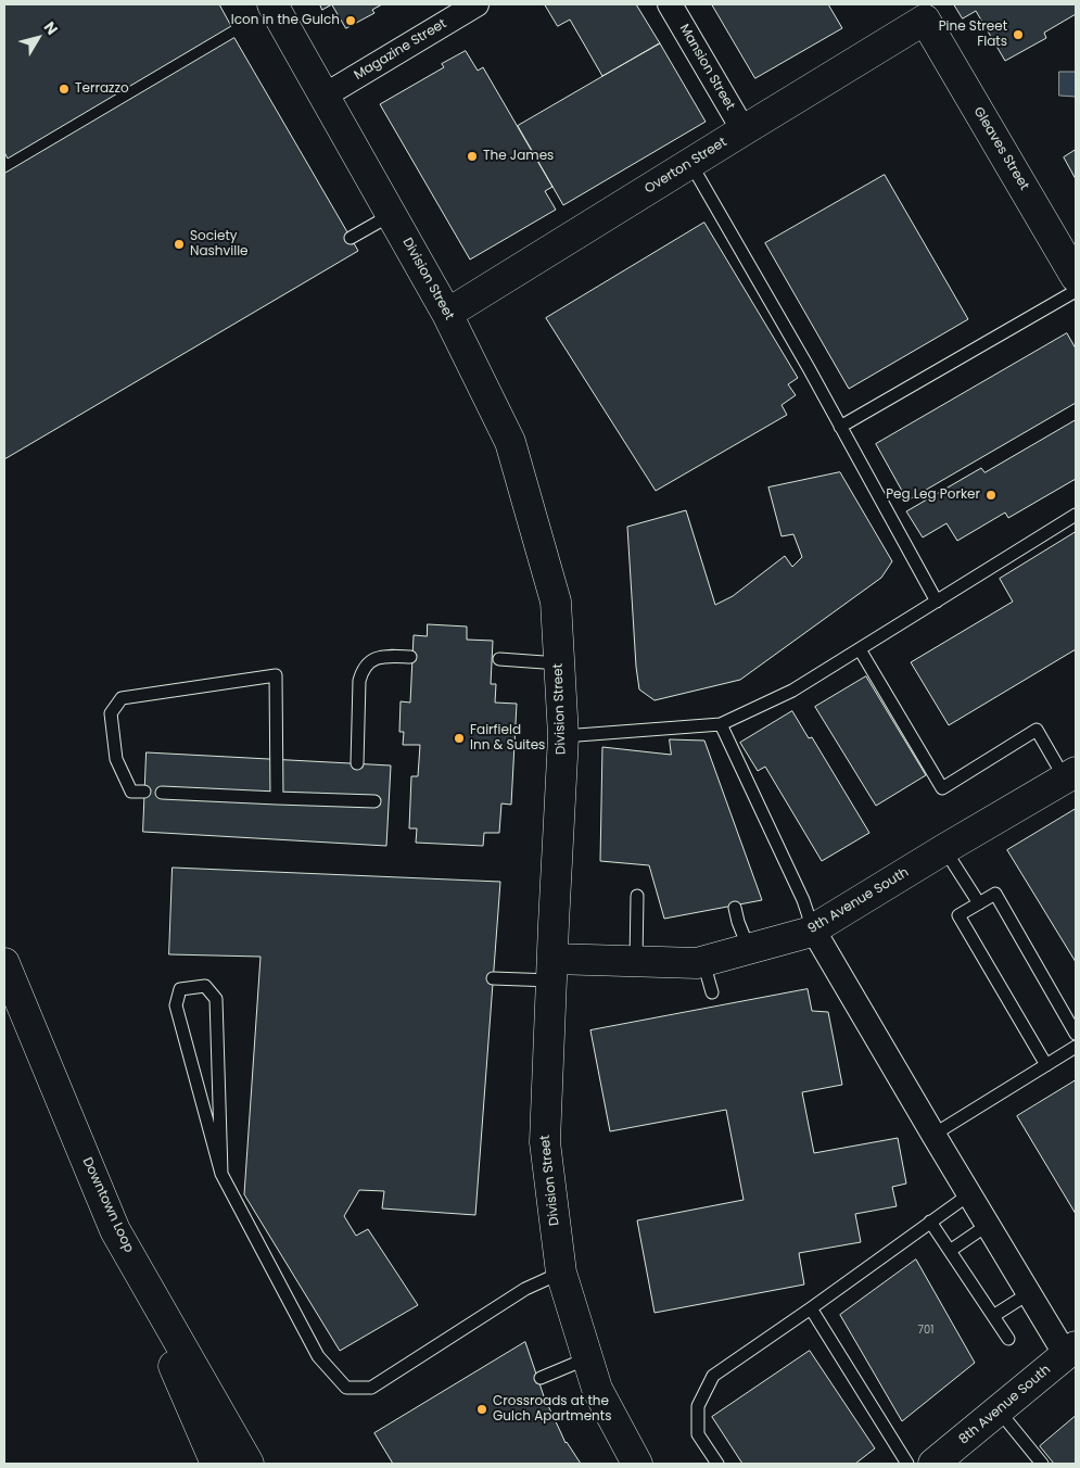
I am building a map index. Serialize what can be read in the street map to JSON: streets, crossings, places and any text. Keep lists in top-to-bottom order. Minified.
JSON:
{"streets":{"main road":["Gleaves Street","Overton Street","Division Street","9th Avenue South","Downtown Loop","8th Avenue South"],"street":["Magazine Street","Mansion Street"]},"crossings":[["Magazine Street","Division Street"],["Mansion Street","Overton Street"],["Gleaves Street","Overton Street"],["Overton Street","Division Street"],["Division Street","9th Avenue South"]],"places":["Icon in the Gulch","Pine Street Flats","Terrazzo","The James","Society Nashville","Peg Leg Porker","Fairfield Inn & Suites","Crossroads at the Gulch Apartments"],"house_numbers":["701"],"north":"top right"}
